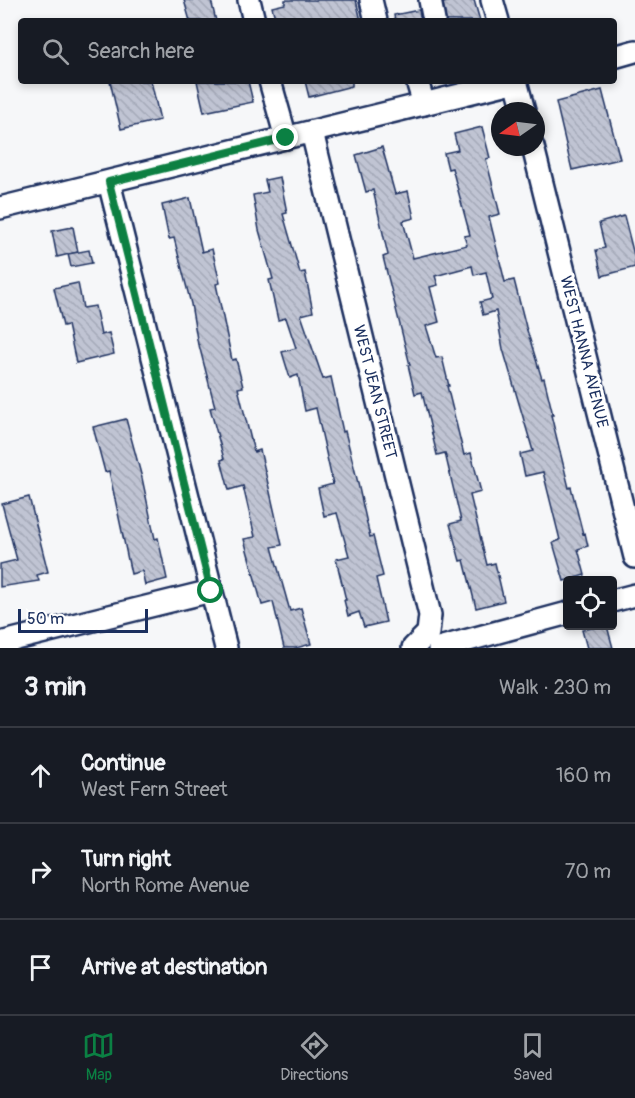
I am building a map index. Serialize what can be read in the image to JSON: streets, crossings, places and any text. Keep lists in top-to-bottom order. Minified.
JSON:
{"streets":{"street":["WEST HANNA AVENUE","WEST JEAN STREET"]},"scale_bar":"50 m","north":"left","page":{"search":"Search here","scale":"50 m","heading":["3 min","Walk · 230 m"],"list":[["Continue","West Fern Street","160 m"],["Turn right","North Rome Avenue","70 m"],"Arrive at destination"],"nav":["Map","Directions","Saved"]}}
